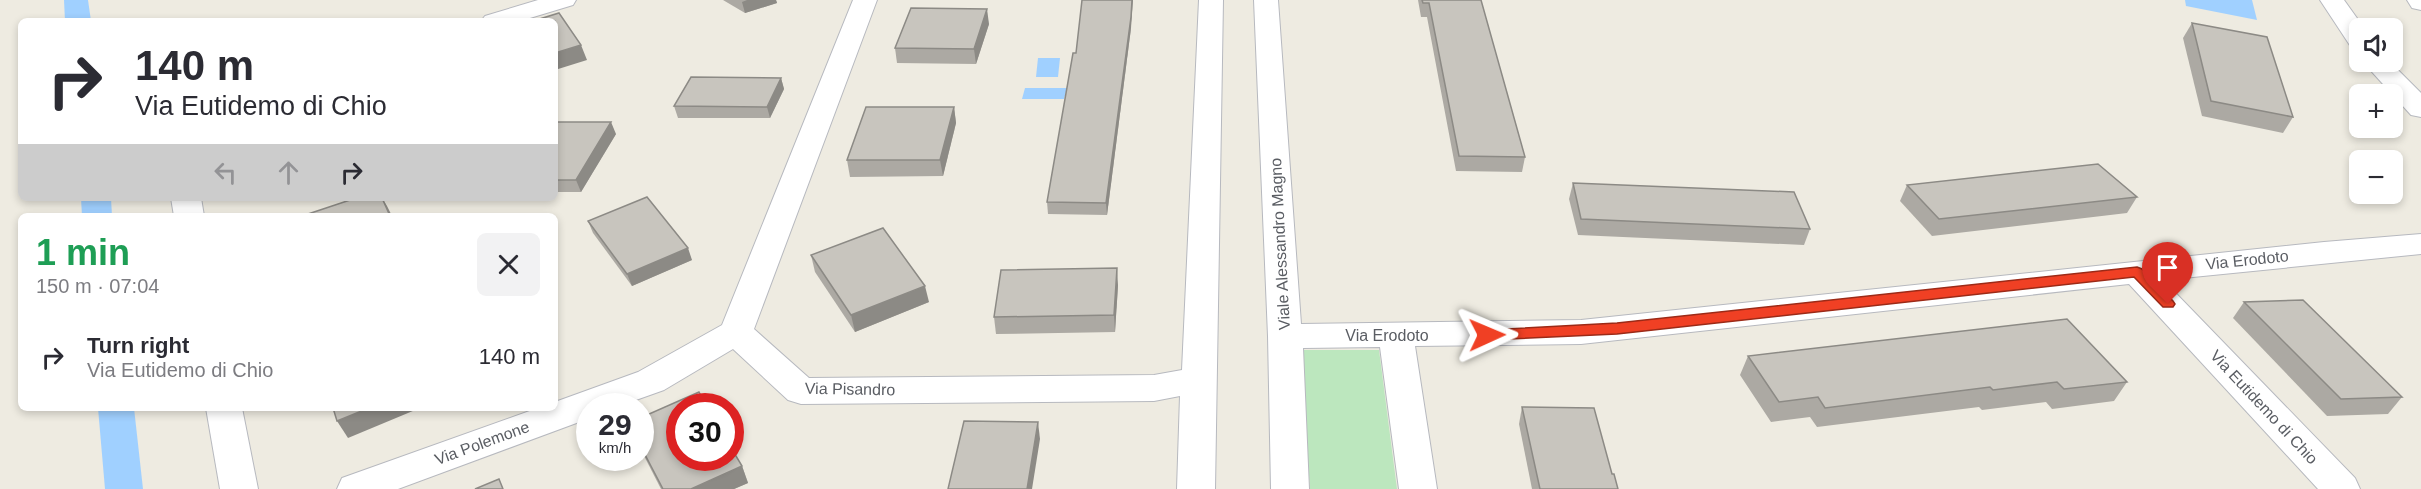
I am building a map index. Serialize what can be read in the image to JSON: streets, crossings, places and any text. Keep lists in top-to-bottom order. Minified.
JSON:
{"streets":{"street":["Viale Alessandro Magno","Via Erodoto","Via Pisandro","Via Eutidemo di Chio","Via Polemone"]},"crossings":[["Viale Alessandro Magno","Via Erodoto"],["Via Erodoto","Via Eutidemo di Chio"],["Via Pisandro","Via Polemone"]],"page":{"map_buttons":["+","−"],"turn":["140 m","Via Eutidemo di Chio"],"heading":["1 min","150 m · 07:04"],"list":[{"name":"Turn right","note":"Via Eutidemo di Chio","value":"140 m"}],"speed":"29 km/h","limit":"30"}}
